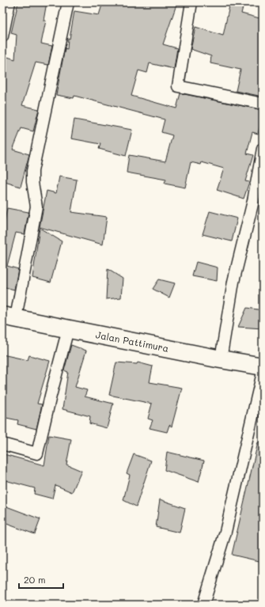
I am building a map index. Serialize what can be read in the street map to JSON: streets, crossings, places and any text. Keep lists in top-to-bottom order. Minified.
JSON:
{"streets":{"highway":["Jalan Pattimura"]},"scale_bar":"20 m"}
